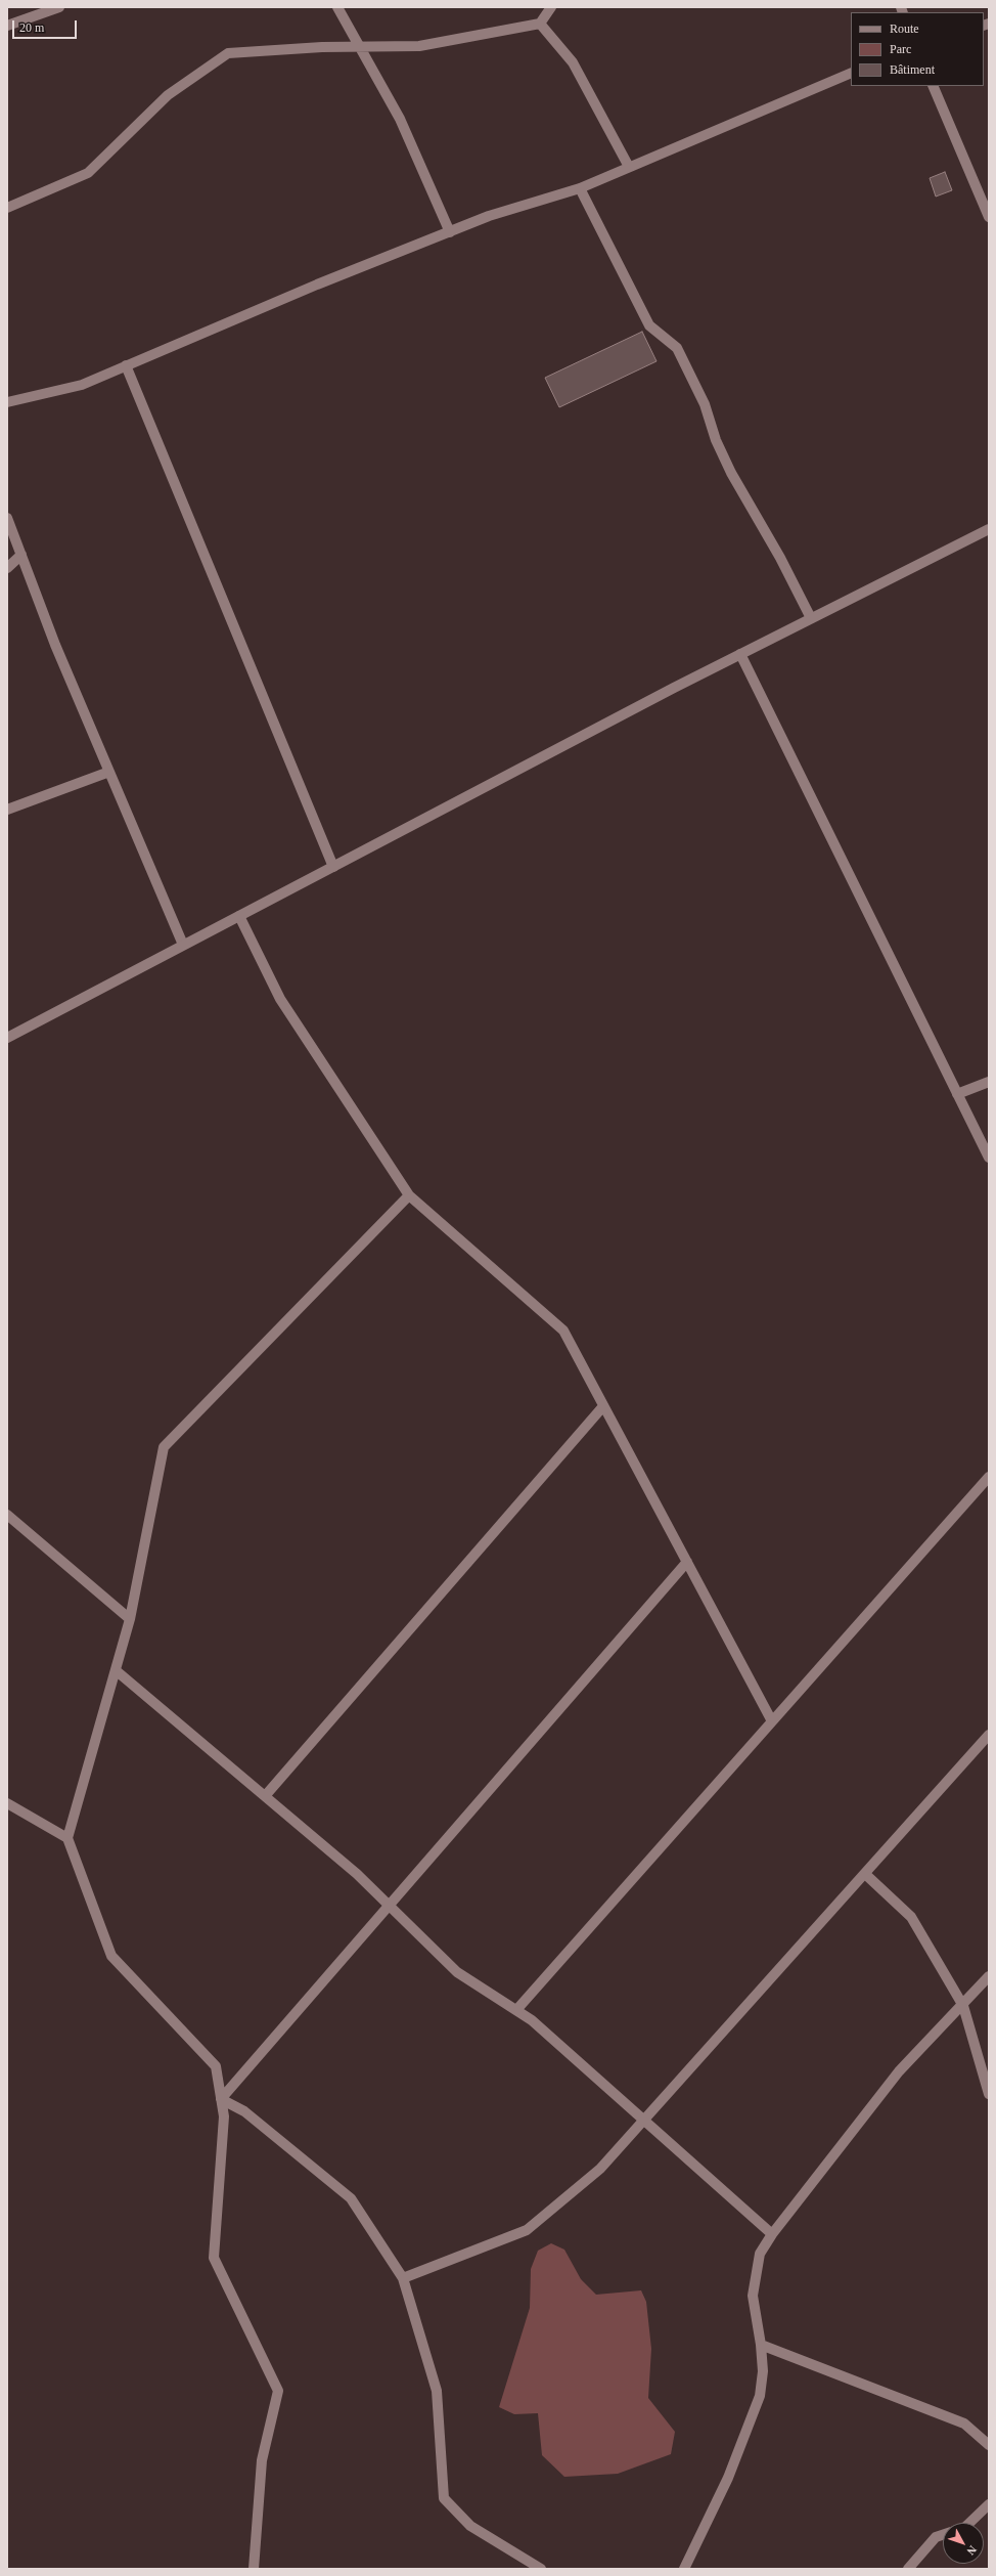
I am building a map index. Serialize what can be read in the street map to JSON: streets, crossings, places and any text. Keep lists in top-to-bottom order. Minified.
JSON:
{"legend":["Route","Parc","Bâtiment"],"scale_bar":"20 m","north":"bottom right"}
